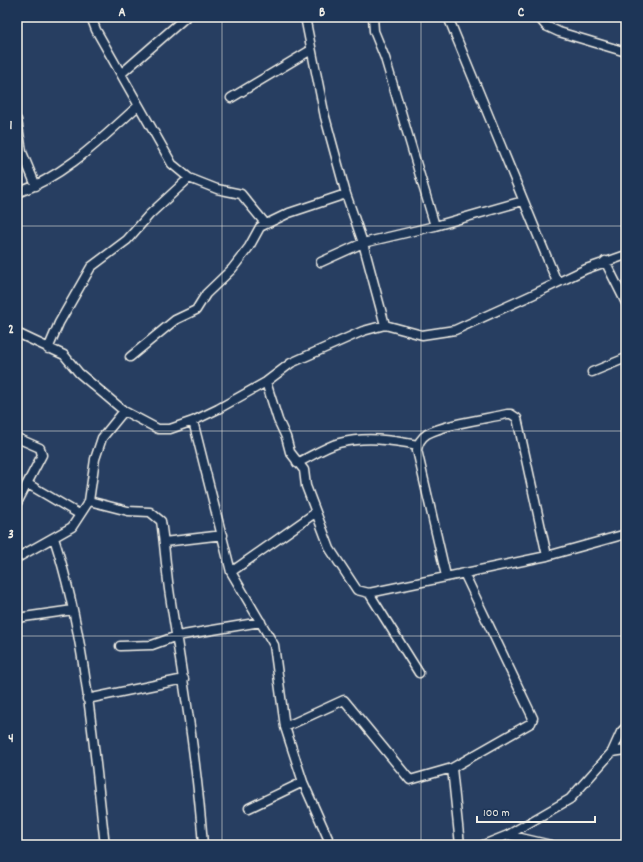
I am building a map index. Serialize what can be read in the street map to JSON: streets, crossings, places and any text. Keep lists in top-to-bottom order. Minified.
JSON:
{"scale_bar":"100 m","grid":{"columns":["A","B","C"],"rows":["1","2","3","4"]}}
